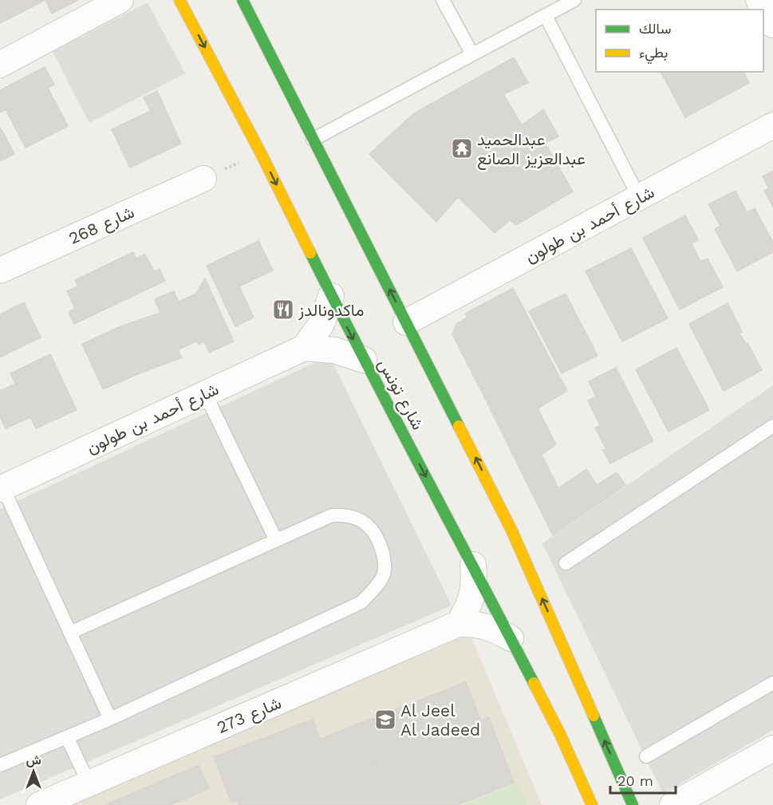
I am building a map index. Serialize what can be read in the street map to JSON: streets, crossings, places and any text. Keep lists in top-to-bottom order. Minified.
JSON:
{"streets":{"main road":["شارع تونس"],"street":["شارع أحمد بن طولون","شارع 268","شارع 273"]},"crossings":[["شارع أحمد بن طولون","شارع تونس"],["شارع تونس","شارع 273"]],"places":{"temple":["عبدالحميد عبدالعزيز الصانع"],"restaurant":["ماكدونالدز"],"school or university":["Al Jeel Al Jadeed"]},"legend":["سالك","بطيء"],"scale_bar":"20 m","north":"top"}
